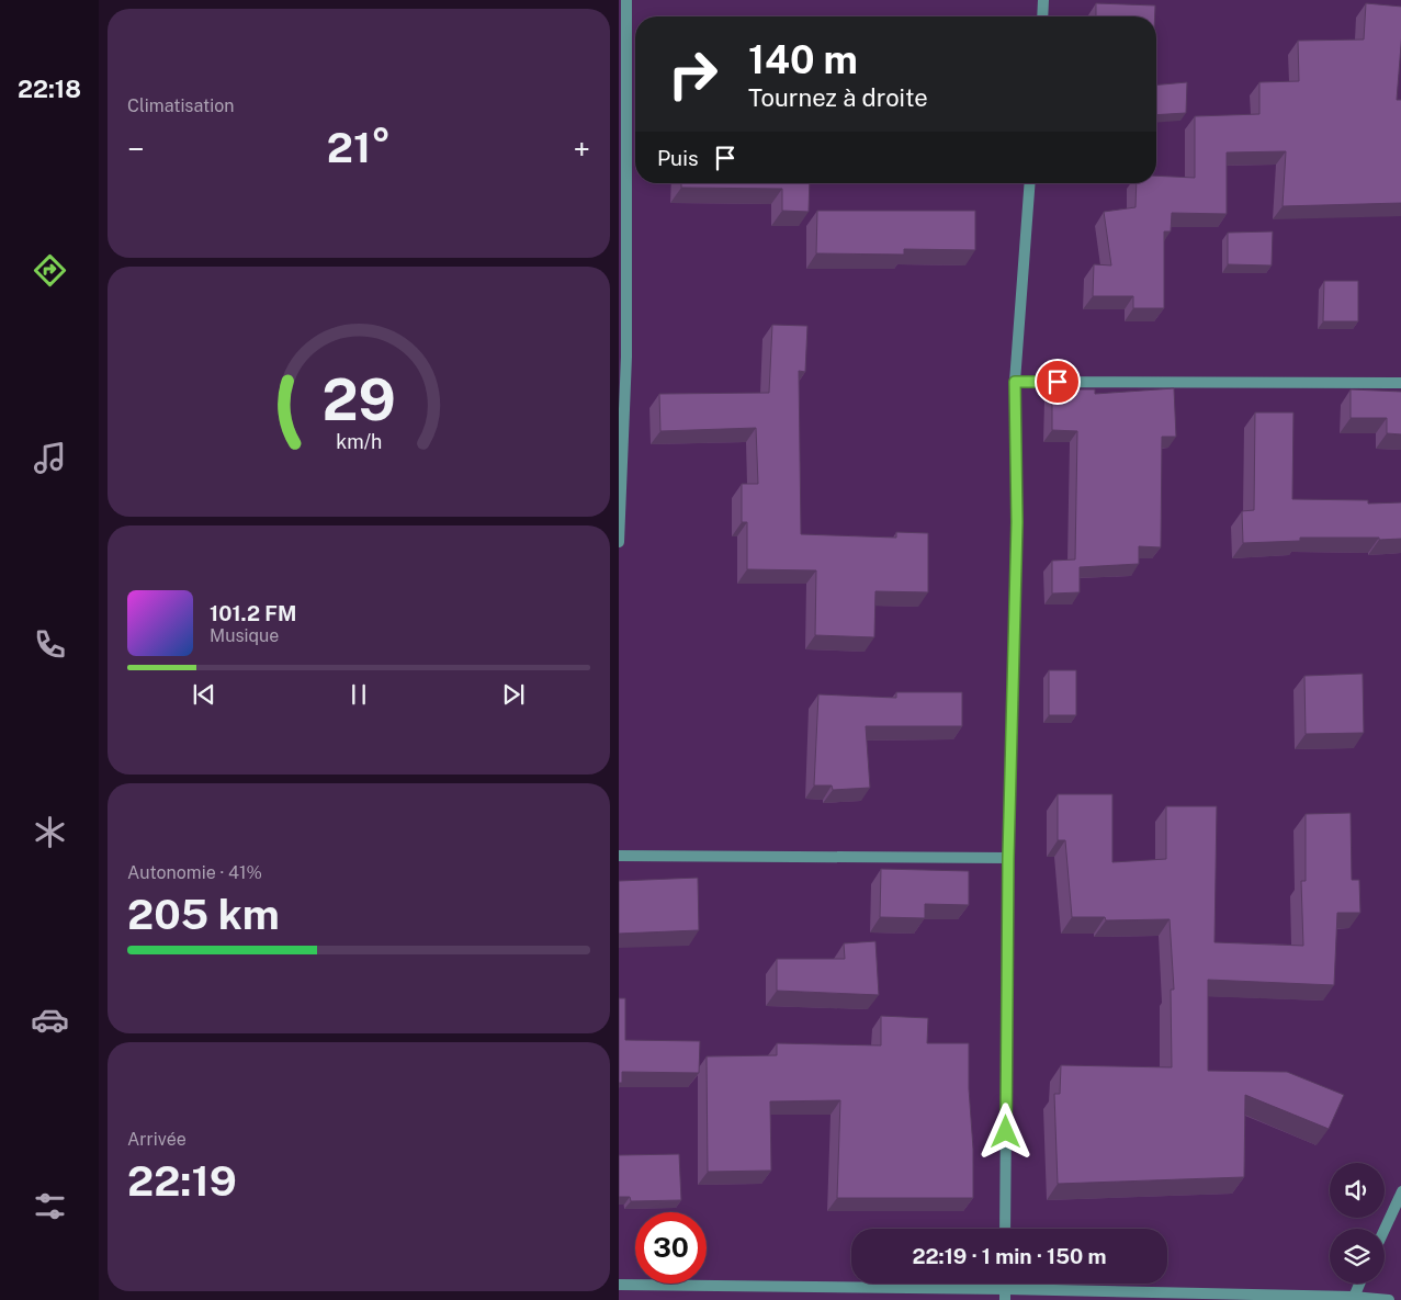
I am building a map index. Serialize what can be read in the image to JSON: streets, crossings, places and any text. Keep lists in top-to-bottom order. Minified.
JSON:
{"page":{"tabs":"22:18","tile":["Climatisation",["Autonomie · 41%","205 km"],["Arrivée","22:19"]],"turn":["140 m","Tournez à droite"],"heat":["−","21°","+"],"then":"Puis","song":["101.2 FM","Musique"],"limit":"30","trip":"22:19 · 1 min · 150 m","gauge":["29","km/h"]}}
